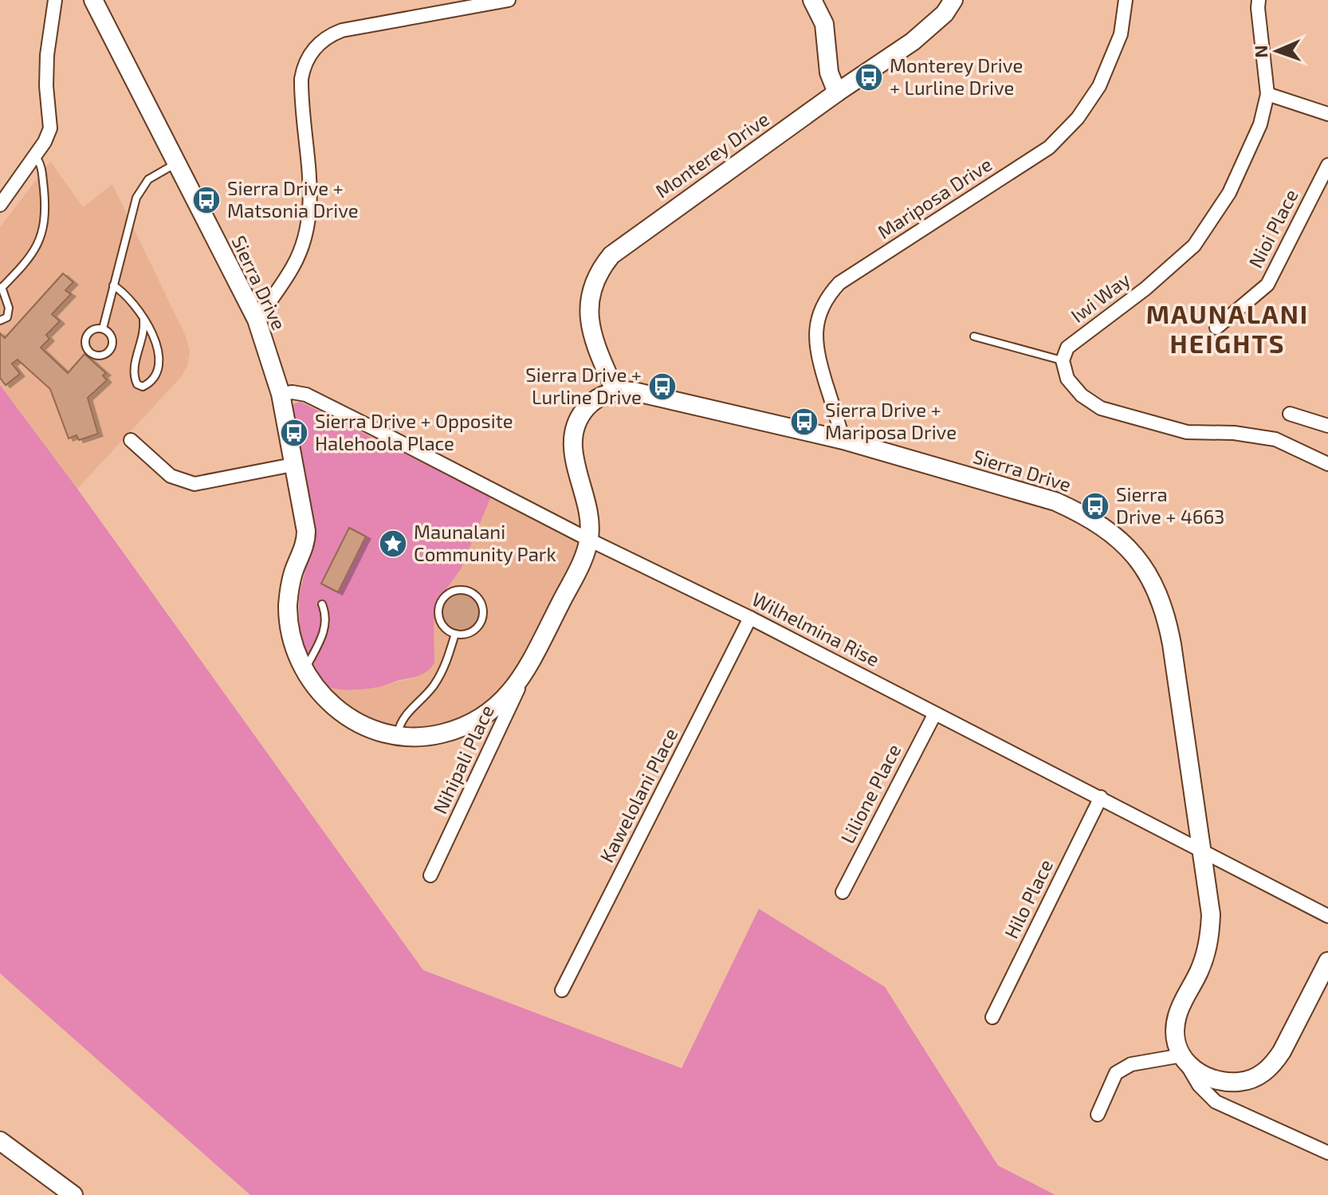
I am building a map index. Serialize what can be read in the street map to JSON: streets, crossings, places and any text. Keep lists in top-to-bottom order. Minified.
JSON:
{"streets":{"street":["Monterey Drive","Mariposa Drive","Nioi Place","Sierra Drive","Iwi Way","Wilhelmina Rise","Nihipali Place","Lilione Place","Kawelolani Place","Hilo Place"]},"crossings":[["Monterey Drive","Sierra Drive"],["Mariposa Drive","Sierra Drive"],["Sierra Drive","Wilhelmina Rise"],["Sierra Drive","Nihipali Place"],["Wilhelmina Rise","Lilione Place"],["Wilhelmina Rise","Kawelolani Place"],["Wilhelmina Rise","Hilo Place"]],"districts":["MAUNALANI HEIGHTS"],"places":{"bus stop":["Monterey Drive + Lurline Drive","Sierra Drive + Matsonia Drive","Sierra Drive + Lurline Drive","Sierra Drive + Mariposa Drive","Sierra Drive + Opposite Halehoola Place","Sierra Drive + 4663"],"place":["Maunalani Community Park"]},"north":"left"}
